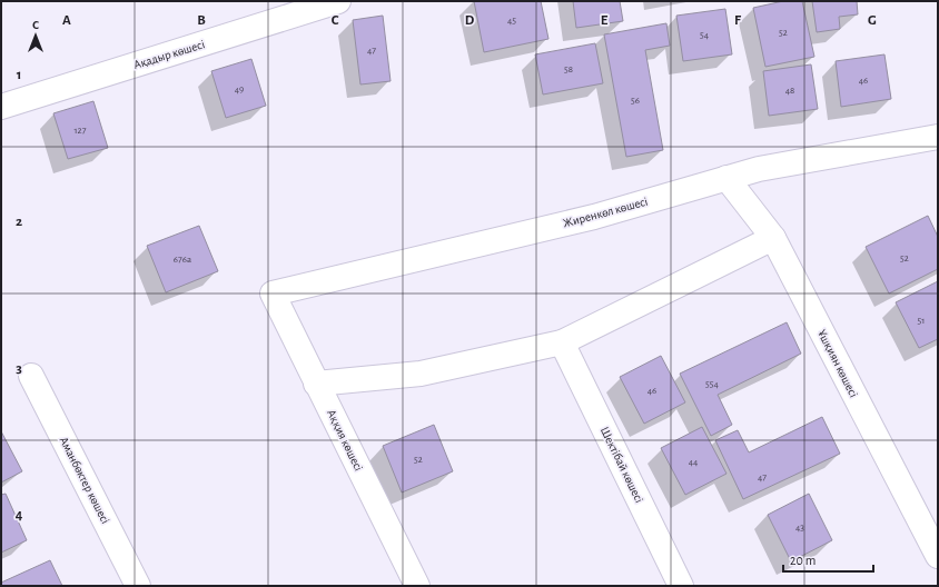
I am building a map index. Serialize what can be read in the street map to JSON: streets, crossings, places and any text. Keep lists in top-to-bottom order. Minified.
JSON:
{"streets":{"street":["Ақадыр көшесі","Жиренкөл көшесі","Ұшқиян көшесі","Аққия көшесі","Шектібай көшесі","Аманбөктер көшесі"]},"crossings":[["Жиренкөл көшесі","Ұшқиян көшесі"],["Жиренкөл көшесі","Аққия көшесі"]],"house_numbers":["45","52","54","47","58","46","49","48","56","127","52","676а","51","554","46","52","44","47","43"],"scale_bar":"20 m","north":"top","grid":{"columns":["A","B","C","D","E","F","G"],"rows":["1","2","3","4"]}}
